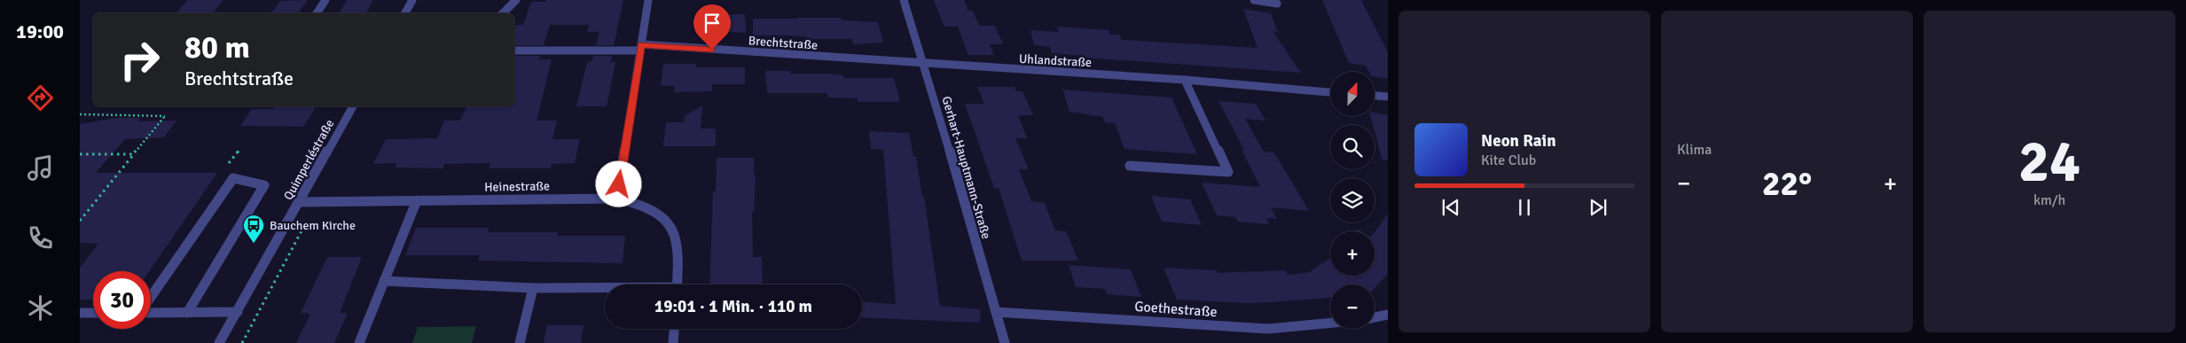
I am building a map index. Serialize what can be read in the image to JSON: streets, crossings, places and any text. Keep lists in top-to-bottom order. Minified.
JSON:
{"streets":{"street":["Brechtstraße","Uhlandstraße","Quimperléstraße","Gerhart-Hauptmann-Straße","Heinestraße","Goethestraße"]},"crossings":[["Brechtstraße","Uhlandstraße"],["Brechtstraße","Gerhart-Hauptmann-Straße"],["Uhlandstraße","Gerhart-Hauptmann-Straße"],["Quimperléstraße","Heinestraße"],["Gerhart-Hauptmann-Straße","Goethestraße"]],"places":{"bus stop":["Bauchem Kirche"]},"north":"top","page":{"tabs":"19:00","tile":["Klima",["24","km/h"]],"turn":["80 m","Brechtstraße"],"map_buttons":["+","−"],"song":["Neon Rain","Kite Club"],"heat":["−","22°","+"],"limit":"30","trip":"19:01 · 1 Min. · 110 m"}}
